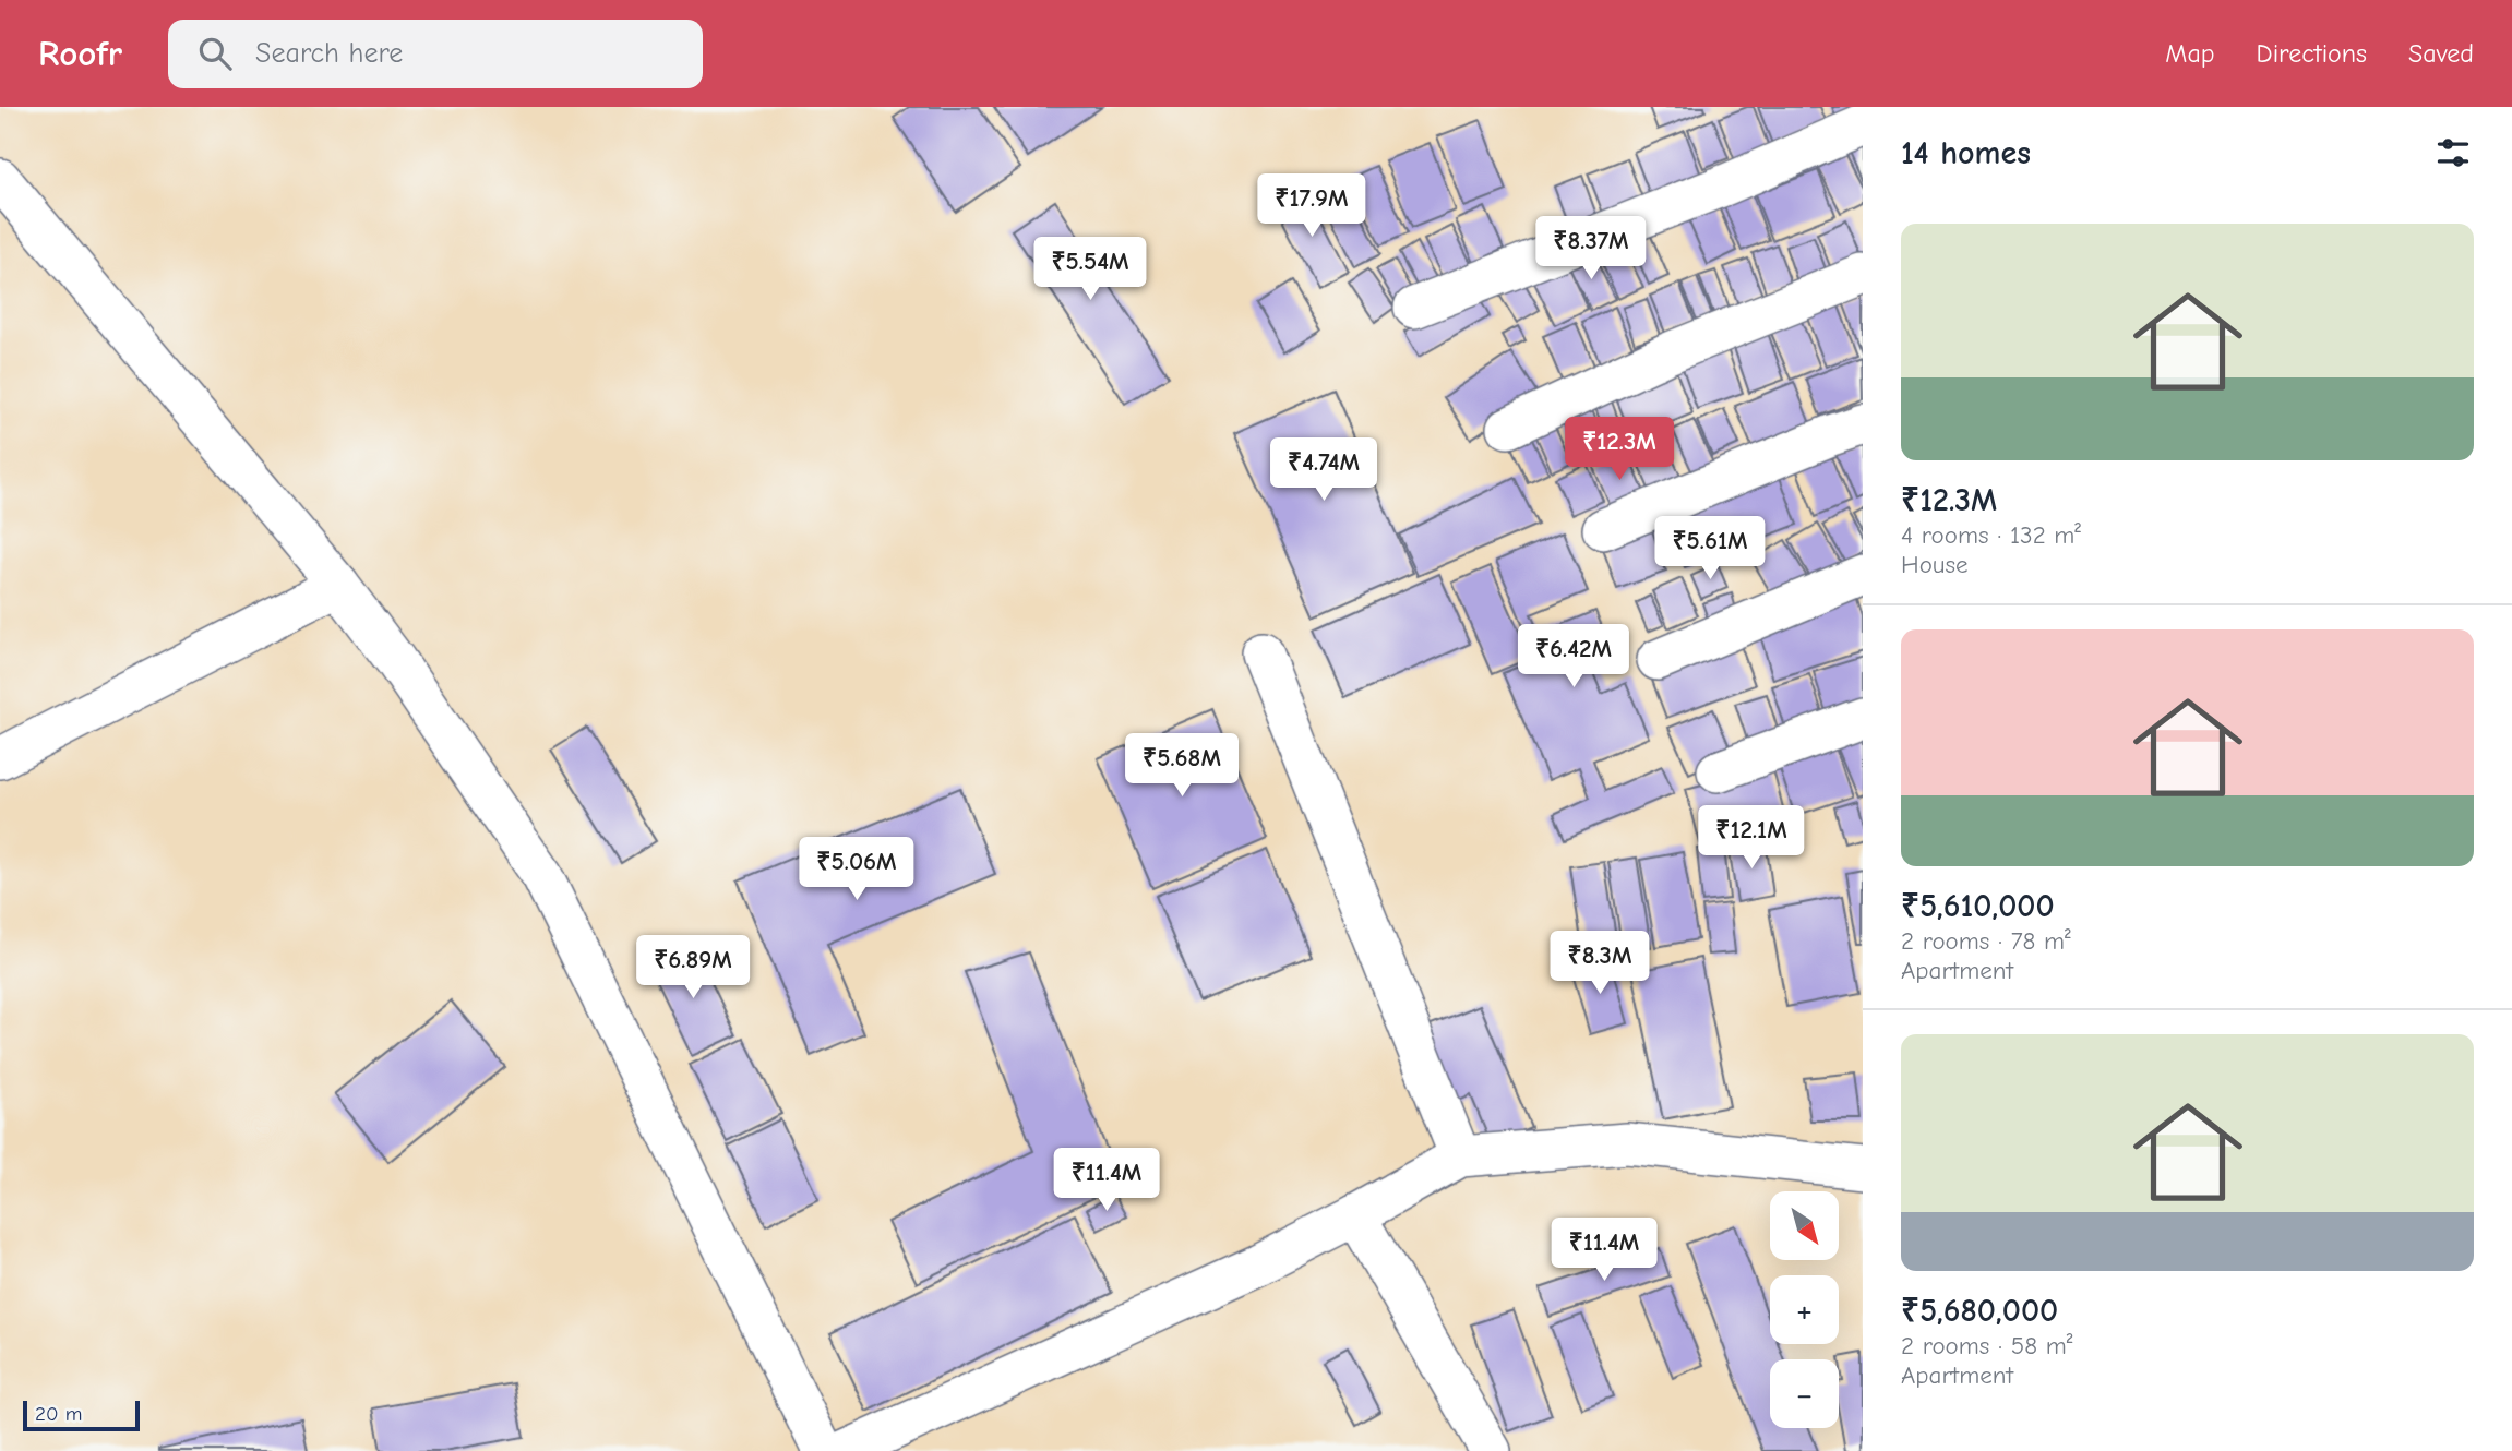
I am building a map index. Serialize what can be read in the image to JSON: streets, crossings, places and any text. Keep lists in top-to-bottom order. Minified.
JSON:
{"scale_bar":"20 m","north":"bottom right","page":{"header":"Roofr","search":"Search here","nav":["Map","Directions","Saved"],"heading":"14 homes","price":["₹17.9M","₹8.37M","₹5.54M","₹12.3M","₹4.74M","₹5.61M","₹6.42M","₹5.68M","₹12.1M","₹5.06M","₹8.3M","₹6.89M","₹11.4M","₹11.4M"],"list":[{"name":"₹12.3M","note":"4 rooms · 132 m² · House"},{"name":"₹5,610,000","note":"2 rooms · 78 m² · Apartment"},{"name":"₹5,680,000","note":"2 rooms · 58 m² · Apartment"}],"map_buttons":["+","−"],"scale":"20 m"}}
